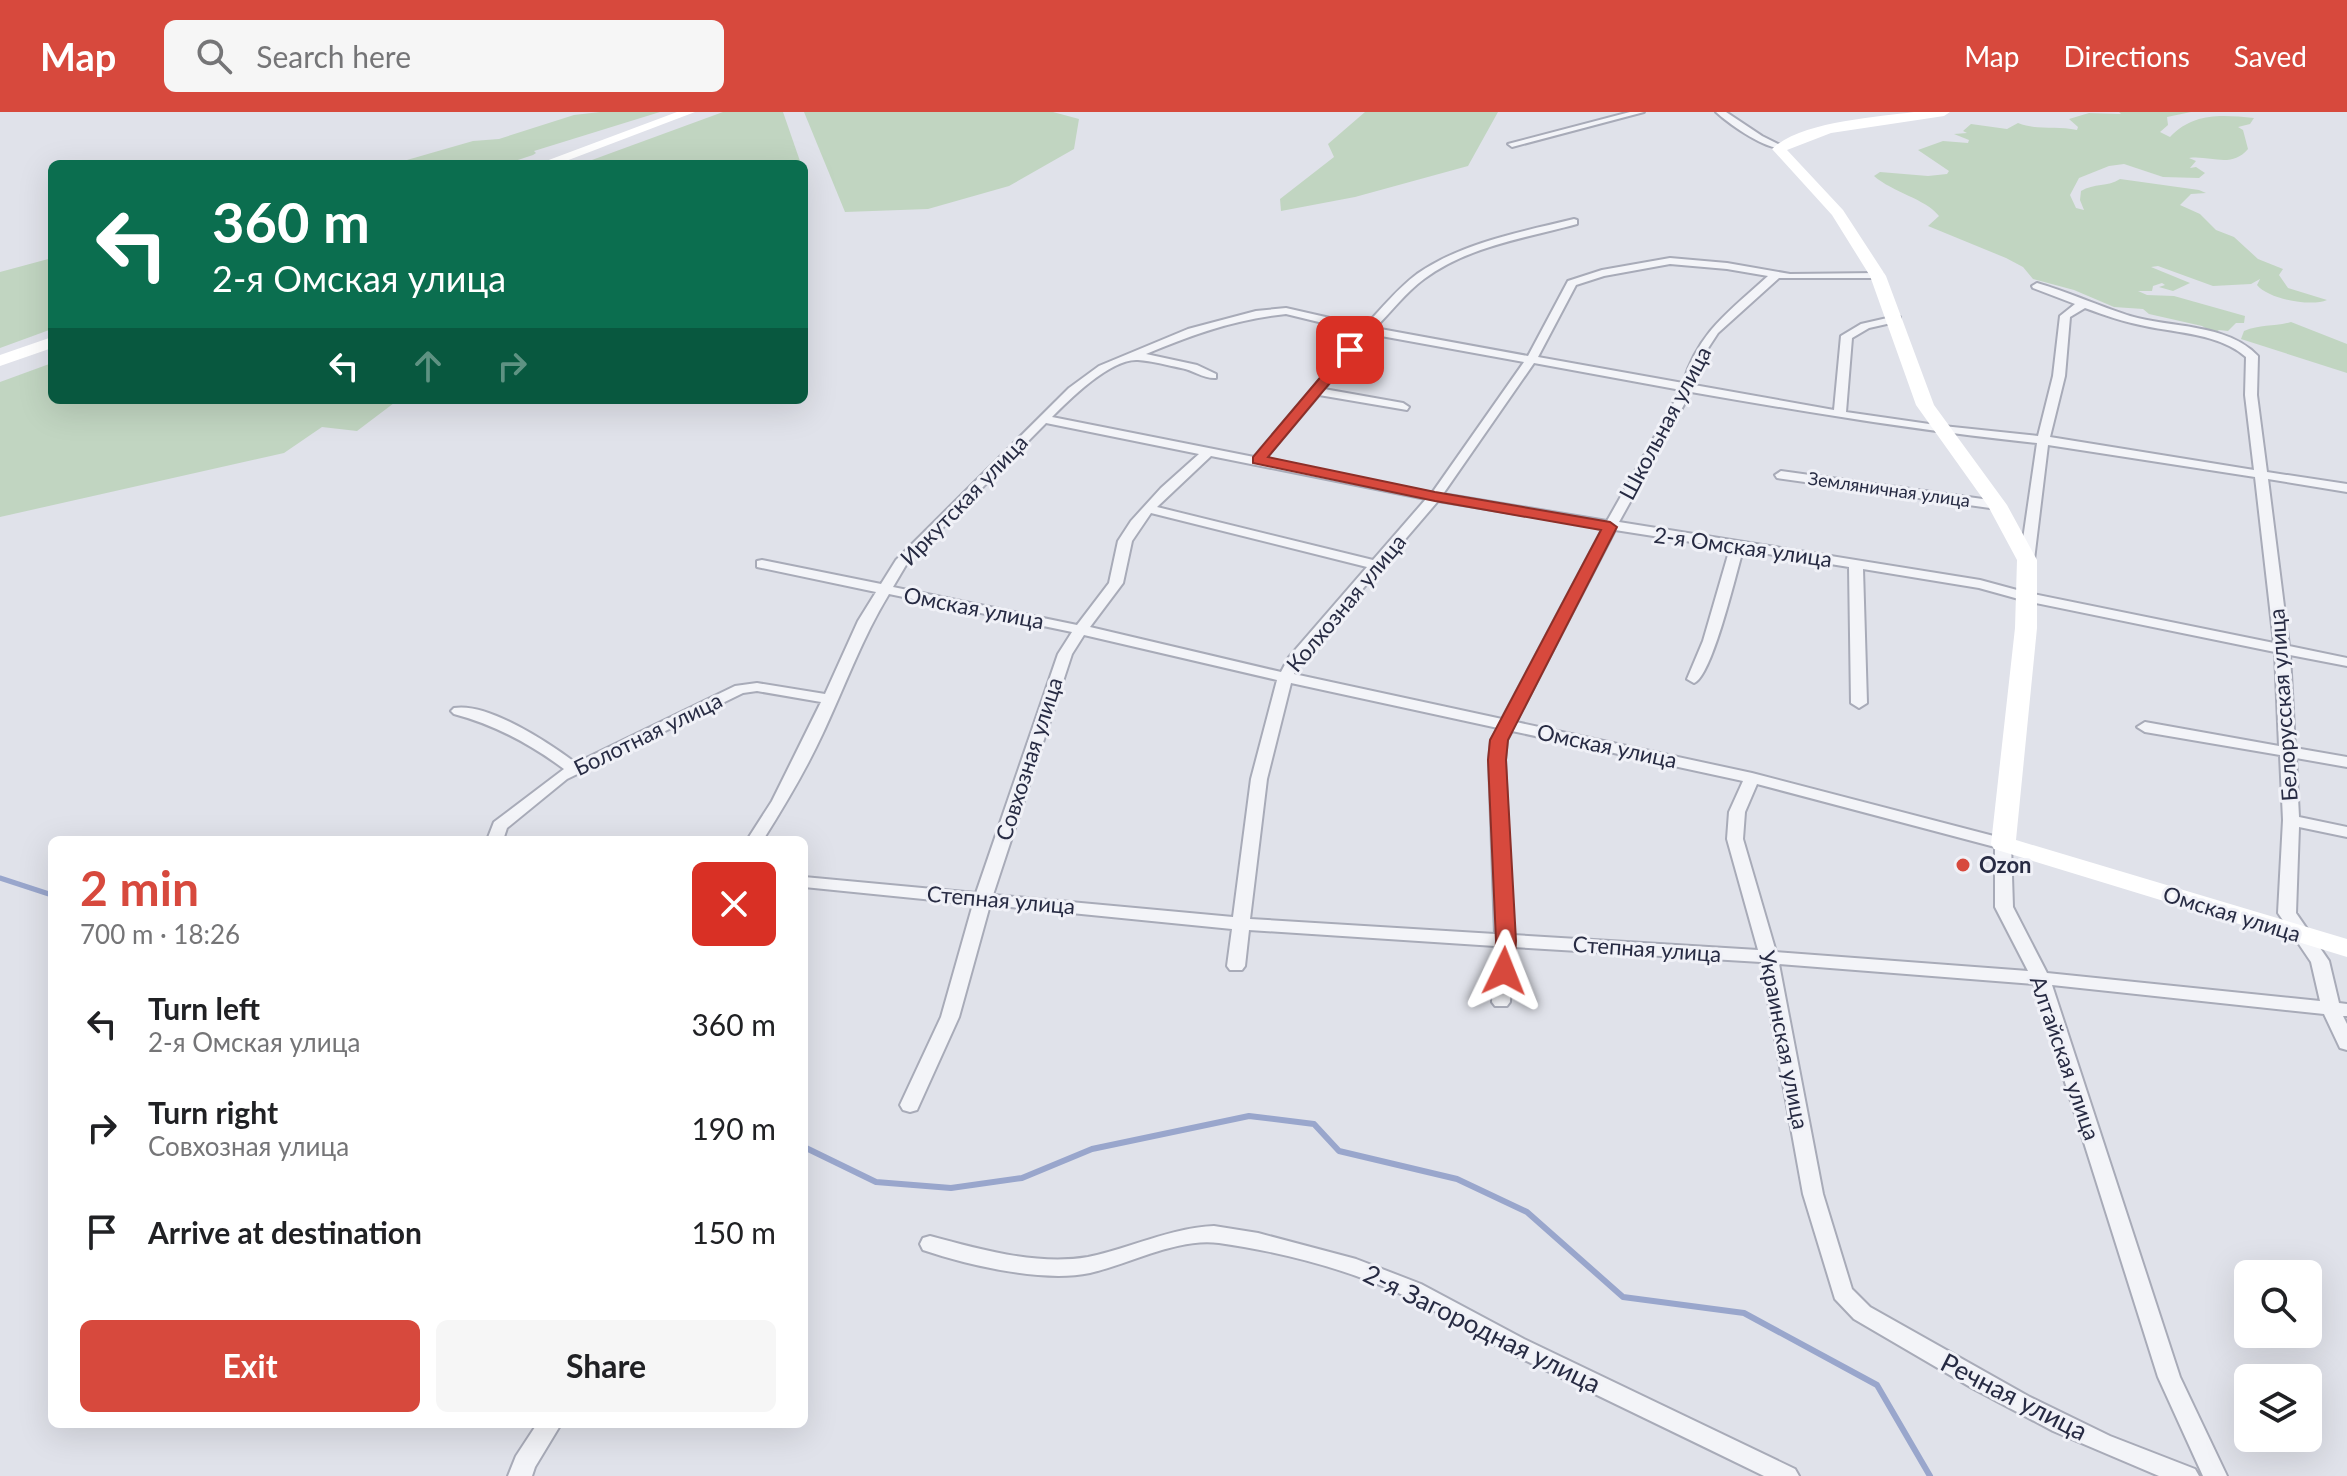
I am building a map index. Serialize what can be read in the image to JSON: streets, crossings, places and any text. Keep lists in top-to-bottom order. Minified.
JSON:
{"streets":{"street":["Школьная улица","Земляничная улица","Иркутская улица","2-я Омская улица","Колхозная улица","Омская улица","Белорусская улица","Болотная улица","Совхозная улица","Степная улица","Украинская улица","Алтайская улица","2-я Загородная улица","Речная улица"]},"crossings":[["Школьная улица","Иркутская улица"],["Школьная улица","2-я Омская улица"],["Школьная улица","Колхозная улица"],["Школьная улица","Омская улица"],["Школьная улица","Степная улица"],["Иркутская улица","2-я Омская улица"],["Иркутская улица","Колхозная улица"],["Иркутская улица","Омская улица"],["Иркутская улица","Белорусская улица"],["Иркутская улица","Болотная улица"],["Иркутская улица","Алтайская улица"],["2-я Омская улица","Колхозная улица"],["2-я Омская улица","Белорусская улица"],["2-я Омская улица","Совхозная улица"],["2-я Омская улица","Алтайская улица"],["Колхозная улица","Омская улица"],["Колхозная улица","Степная улица"],["Омская улица","Белорусская улица"],["Омская улица","Совхозная улица"],["Омская улица","Украинская улица"],["Омская улица","Алтайская улица"],["Белорусская улица","Степная улица"],["Белорусская улица","Алтайская улица"],["Совхозная улица","Степная улица"],["Степная улица","Украинская улица"],["Степная улица","Алтайская улица"],["Украинская улица","Речная улица"]],"places":["Ozon"],"page":{"header":"Map","search":"Search here","nav":["Map","Directions","Saved"],"turn":["360 m","2-я Омская улица"],"heading":["2 min","700 m · 18:26"],"list":[{"name":"Turn left","note":"2-я Омская улица","value":"360 m"},{"name":"Turn right","note":"Совхозная улица","value":"190 m"},{"name":"Arrive at destination","value":"150 m"}],"buttons":["Exit","Share"]}}
